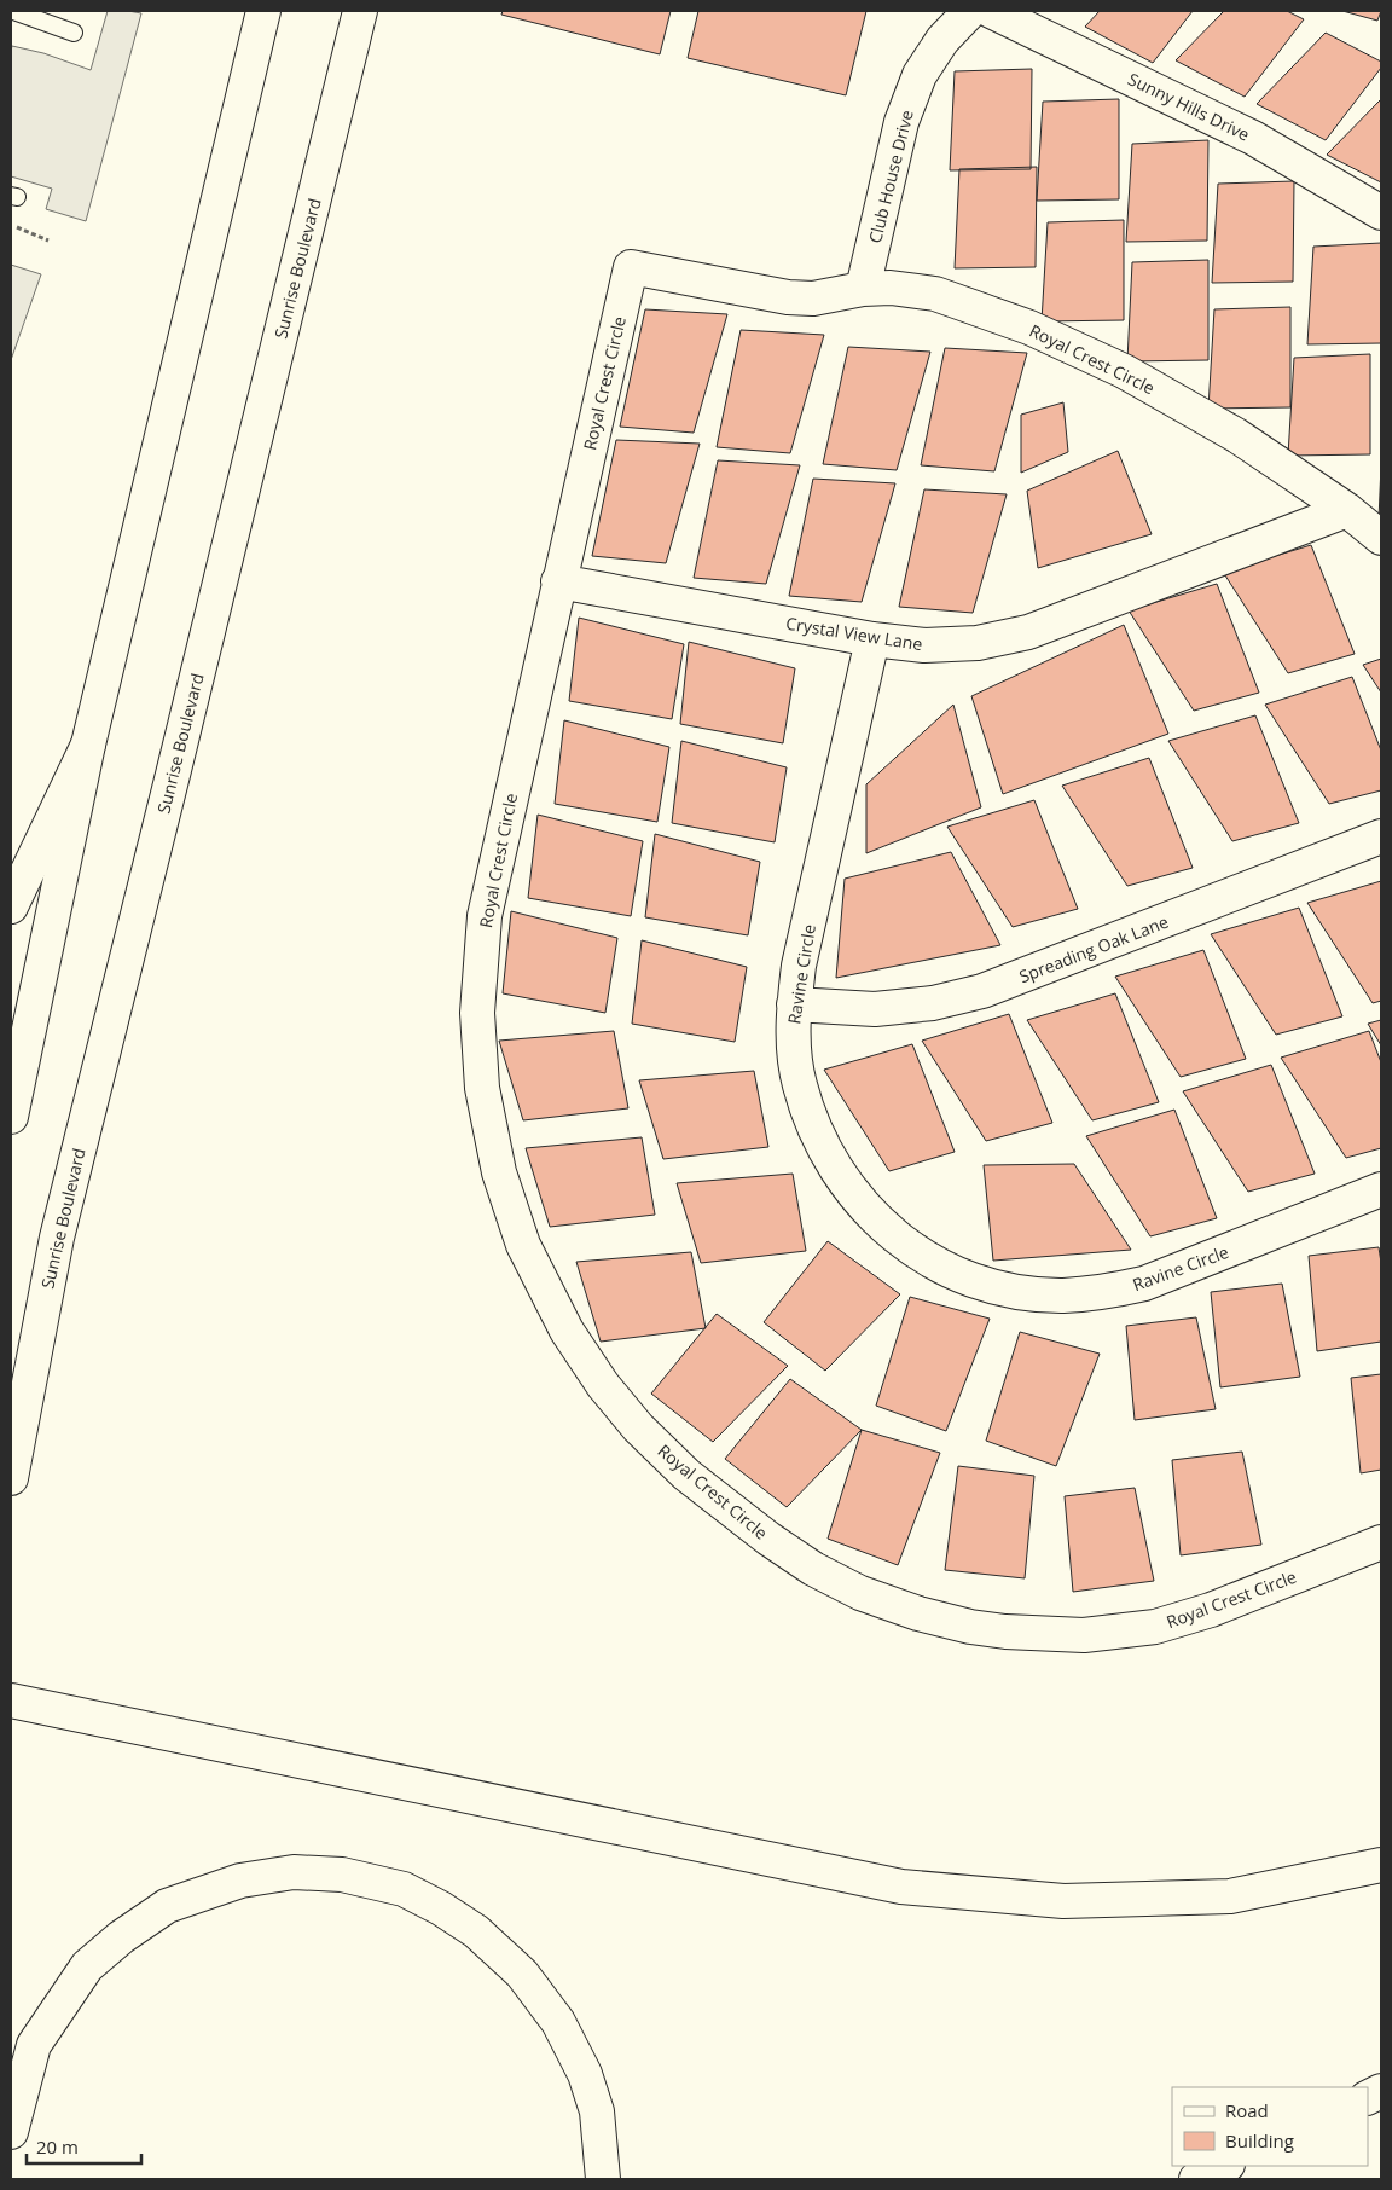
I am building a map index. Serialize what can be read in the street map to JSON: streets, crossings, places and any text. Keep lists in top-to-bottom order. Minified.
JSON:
{"streets":{"main road":["Sunny Hills Drive","Club House Drive","Sunrise Boulevard","Royal Crest Circle","Crystal View Lane","Spreading Oak Lane","Ravine Circle"]},"crossings":[["Club House Drive","Royal Crest Circle"],["Royal Crest Circle","Crystal View Lane"],["Crystal View Lane","Ravine Circle"],["Spreading Oak Lane","Ravine Circle"]],"legend":["Road","Building"],"scale_bar":"20 m"}
